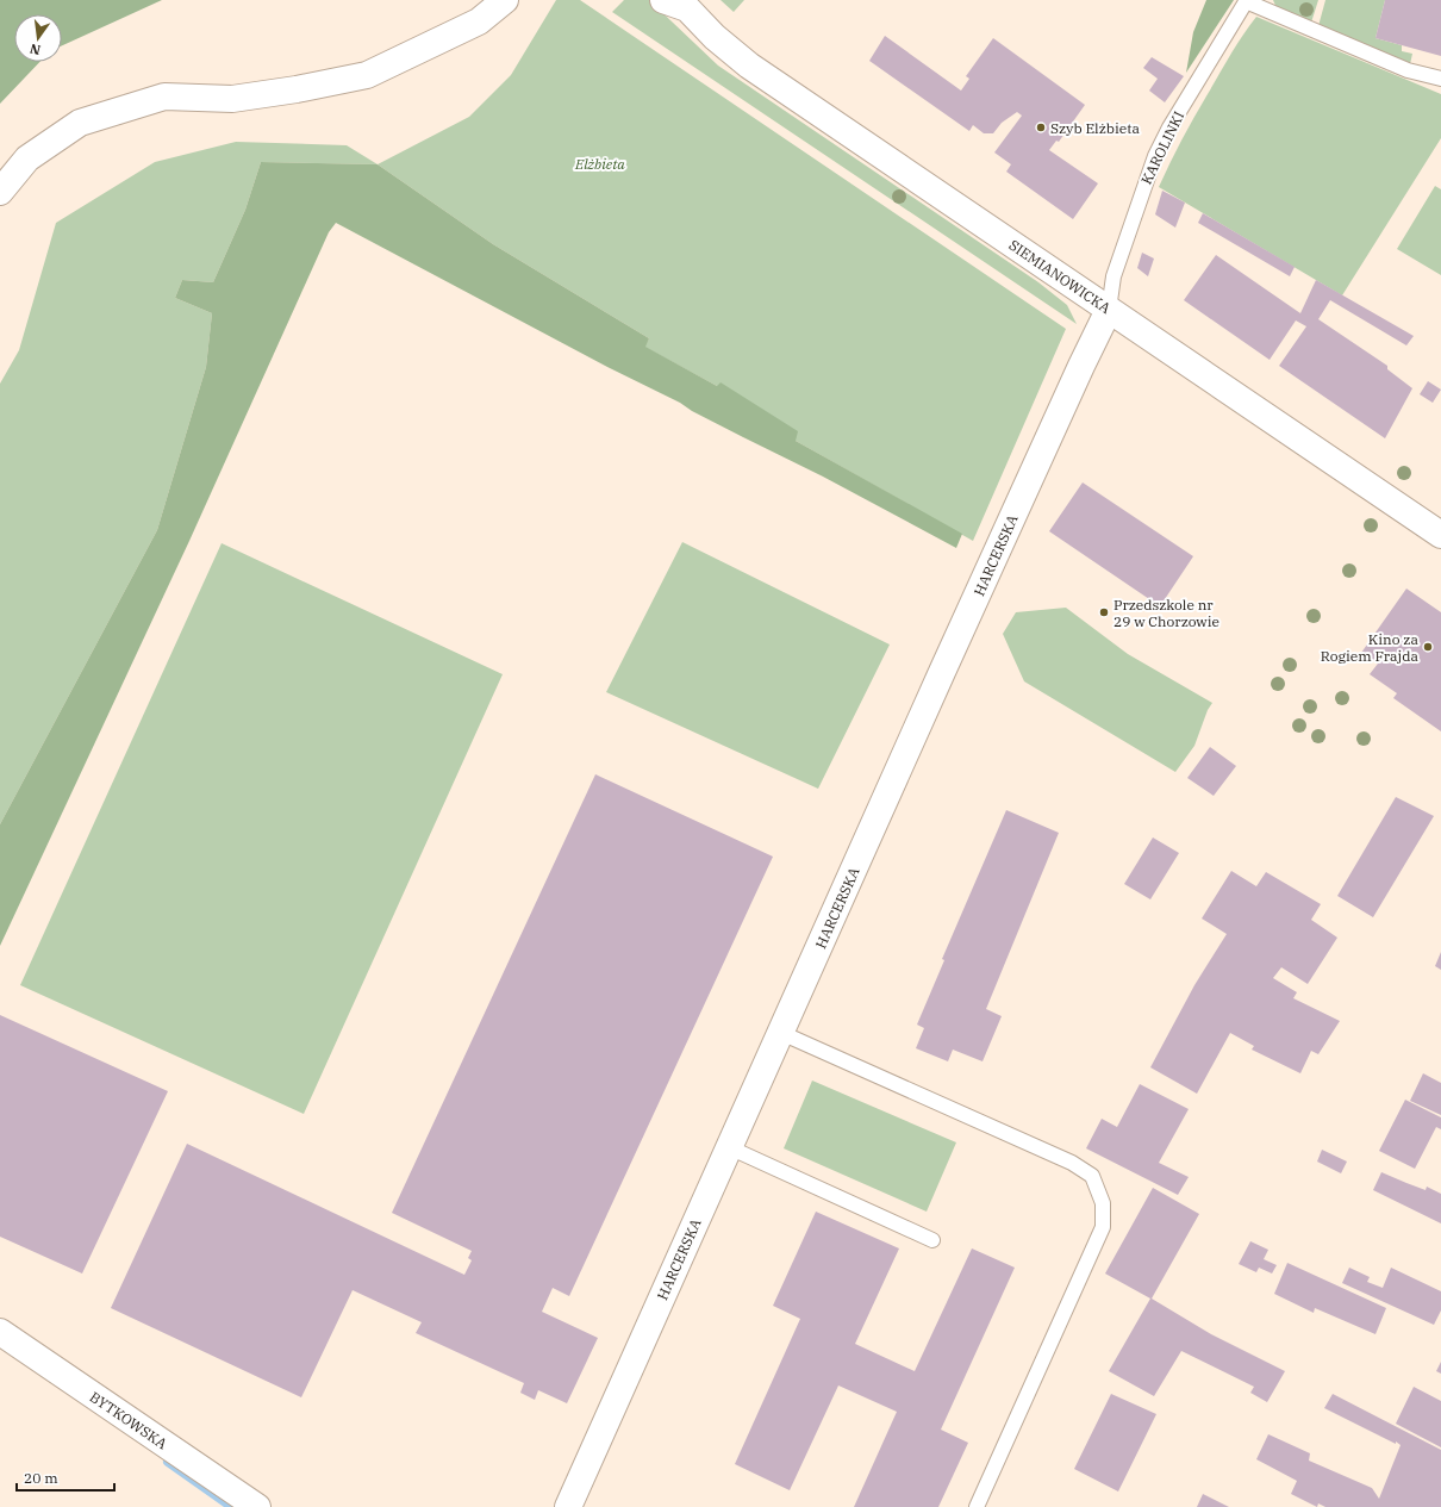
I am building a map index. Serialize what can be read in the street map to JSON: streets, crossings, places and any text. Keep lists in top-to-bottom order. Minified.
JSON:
{"streets":{"street":["SIEMIANOWICKA","HARCERSKA","BYTKOWSKA"],"lane":["KAROLINKI"]},"crossings":[["KAROLINKI","SIEMIANOWICKA"],["KAROLINKI","HARCERSKA"],["SIEMIANOWICKA","HARCERSKA"]],"parks":["Elżbieta"],"places":["Szyb Elżbieta","Przedszkole nr 29 w Chorzowie","Kino za Rogiem Frajda"],"scale_bar":"20 m","north":"bottom"}
